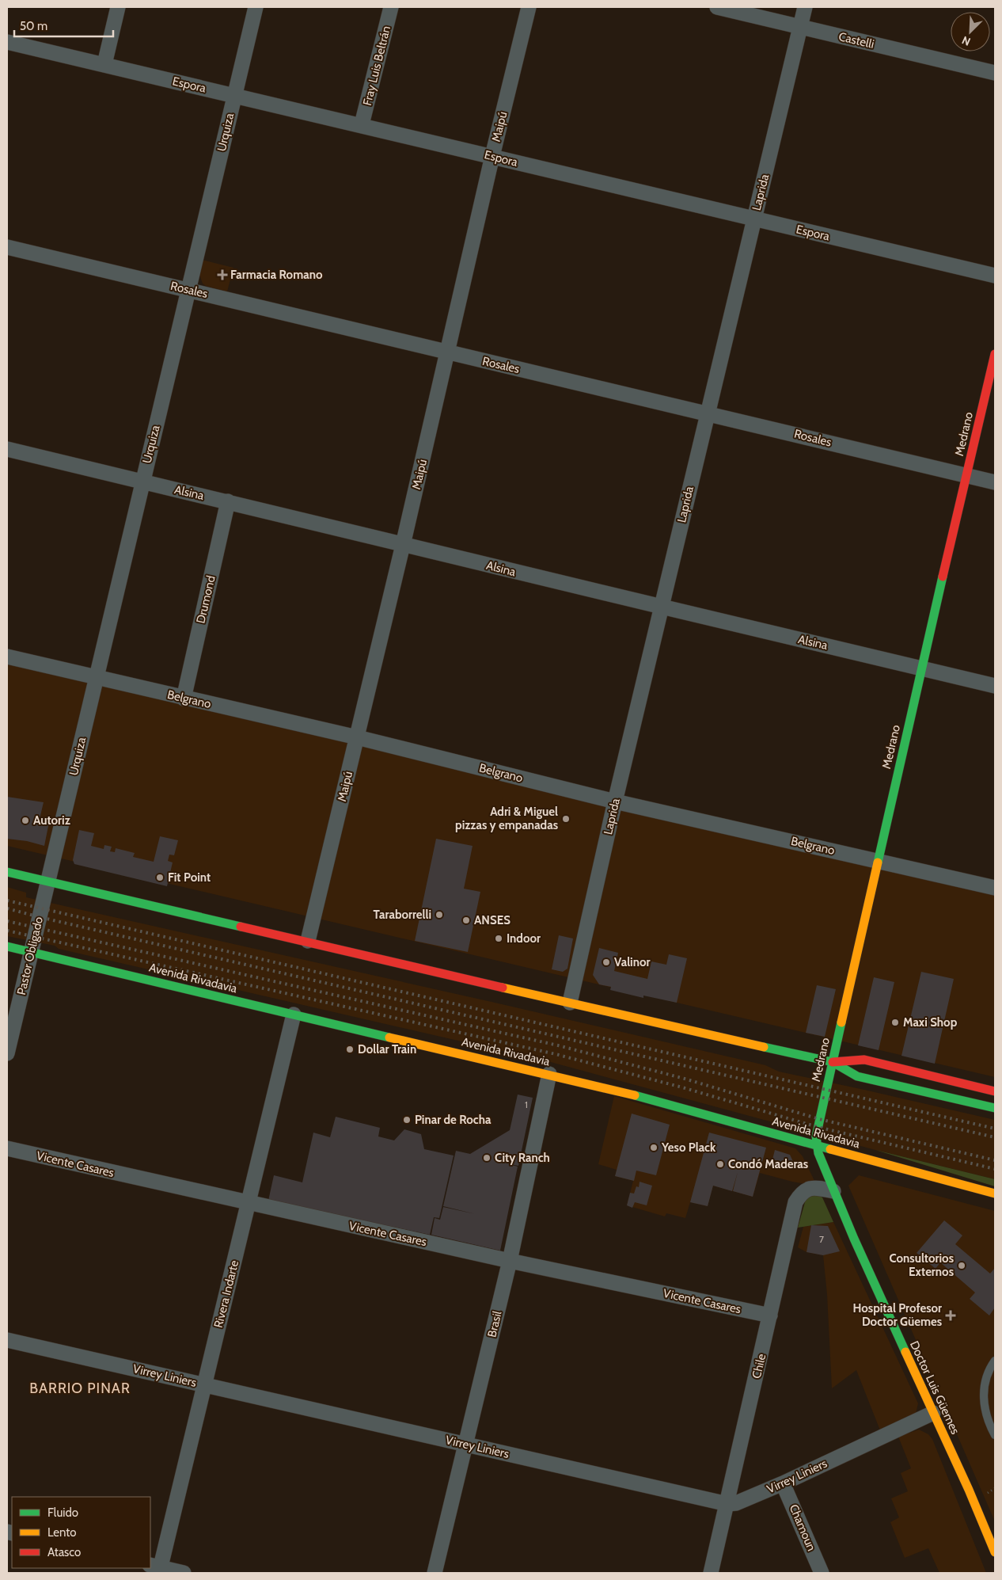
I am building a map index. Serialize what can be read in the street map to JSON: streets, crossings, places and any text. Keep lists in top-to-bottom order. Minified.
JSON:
{"streets":{"main road":["Medrano","Avenida Rivadavia","Doctor Luis Güemes"],"street":["Castelli","Fray Luis Beltrán","Espora","Maipú","Urquiza","Laprida","Rosales","Alsina","Drumond","Belgrano","Pastor Obligado","Vicente Casares","Rivera Indarte","Brasil","Chile","Virrey Liniers","Chamoun"]},"crossings":[["Castelli","Laprida"],["Fray Luis Beltrán","Espora"],["Espora","Maipú"],["Espora","Urquiza"],["Espora","Laprida"],["Maipú","Rosales"],["Maipú","Alsina"],["Maipú","Belgrano"],["Urquiza","Rosales"],["Urquiza","Alsina"],["Urquiza","Belgrano"],["Urquiza","Pastor Obligado"],["Laprida","Rosales"],["Laprida","Alsina"],["Laprida","Belgrano"],["Rosales","Medrano"],["Medrano","Alsina"],["Medrano","Belgrano"],["Medrano","Avenida Rivadavia"],["Medrano","Doctor Luis Güemes"],["Alsina","Drumond"],["Drumond","Belgrano"],["Pastor Obligado","Avenida Rivadavia"],["Avenida Rivadavia","Rivera Indarte"],["Avenida Rivadavia","Brasil"],["Avenida Rivadavia","Doctor Luis Güemes"],["Vicente Casares","Rivera Indarte"],["Vicente Casares","Brasil"],["Vicente Casares","Chile"],["Rivera Indarte","Virrey Liniers"],["Brasil","Virrey Liniers"],["Chile","Virrey Liniers"],["Chile","Doctor Luis Güemes"],["Virrey Liniers","Doctor Luis Güemes"],["Virrey Liniers","Chamoun"]],"districts":["BARRIO PINAR"],"places":{"health":["Farmacia Romano","Hospital Profesor Doctor Güemes"],"other":["Adri & Miguel pizzas y empanadas","Autoriz","Fit Point","Taraborrelli","ANSES","Indoor","Valinor","Maxi Shop","Dollar Train","Pinar de Rocha","Yeso Plack","City Ranch","Condó Maderas","Consultorios Externos"]},"house_numbers":["1","7"],"legend":["Fluido","Lento","Atasco"],"scale_bar":"50 m","north":"bottom left"}
